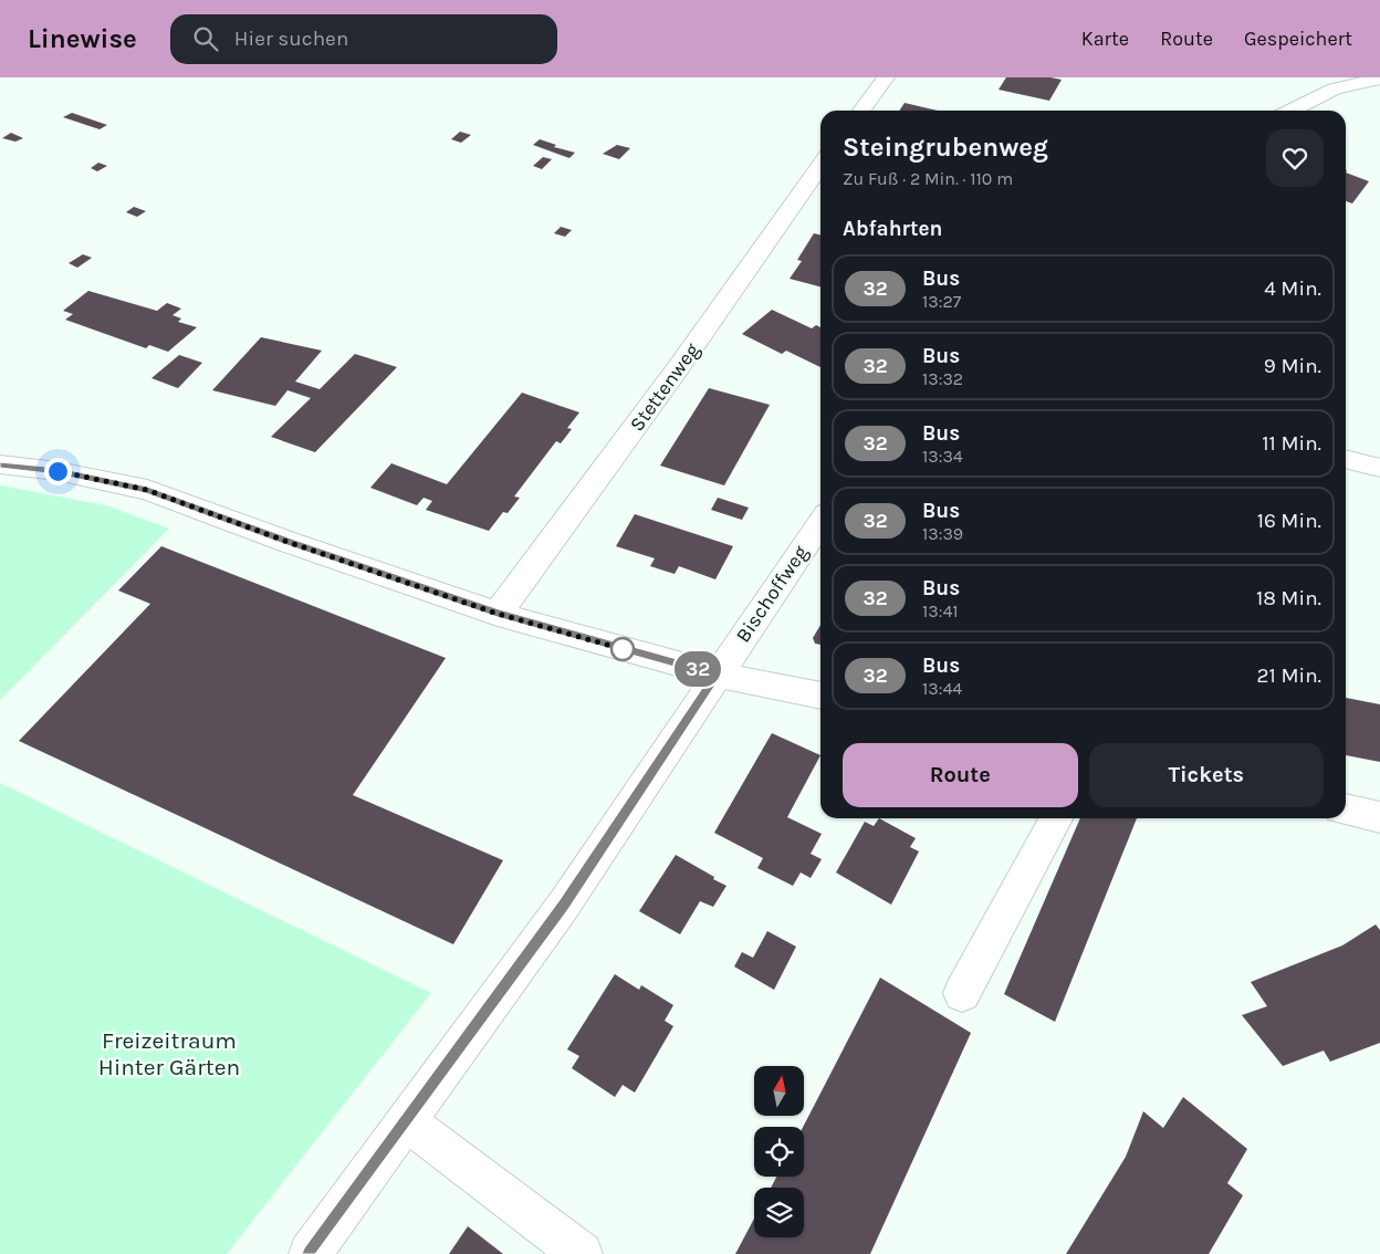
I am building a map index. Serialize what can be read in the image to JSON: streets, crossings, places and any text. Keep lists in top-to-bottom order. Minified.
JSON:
{"streets":{"street":["Stettenweg","Bischoffweg"]},"parks":["Freizeitraum Hinter Gärten"],"lines":["bus line 32"],"north":"top","page":{"header":"Linewise","search":"Hier suchen","nav":["Karte","Route","Gespeichert"],"on_map":"32","heading":[["Steingrubenweg","Zu Fuß · 2 Min. · 110 m"],"Abfahrten"],"list":[{"mark":"32","name":"Bus","note":"13:27","value":"4 Min."},{"mark":"32","name":"Bus","note":"13:32","value":"9 Min."},{"mark":"32","name":"Bus","note":"13:34","value":"11 Min."},{"mark":"32","name":"Bus","note":"13:39","value":"16 Min."},{"mark":"32","name":"Bus","note":"13:41","value":"18 Min."},{"mark":"32","name":"Bus","note":"13:44","value":"21 Min."}],"buttons":["Route","Tickets"]}}
